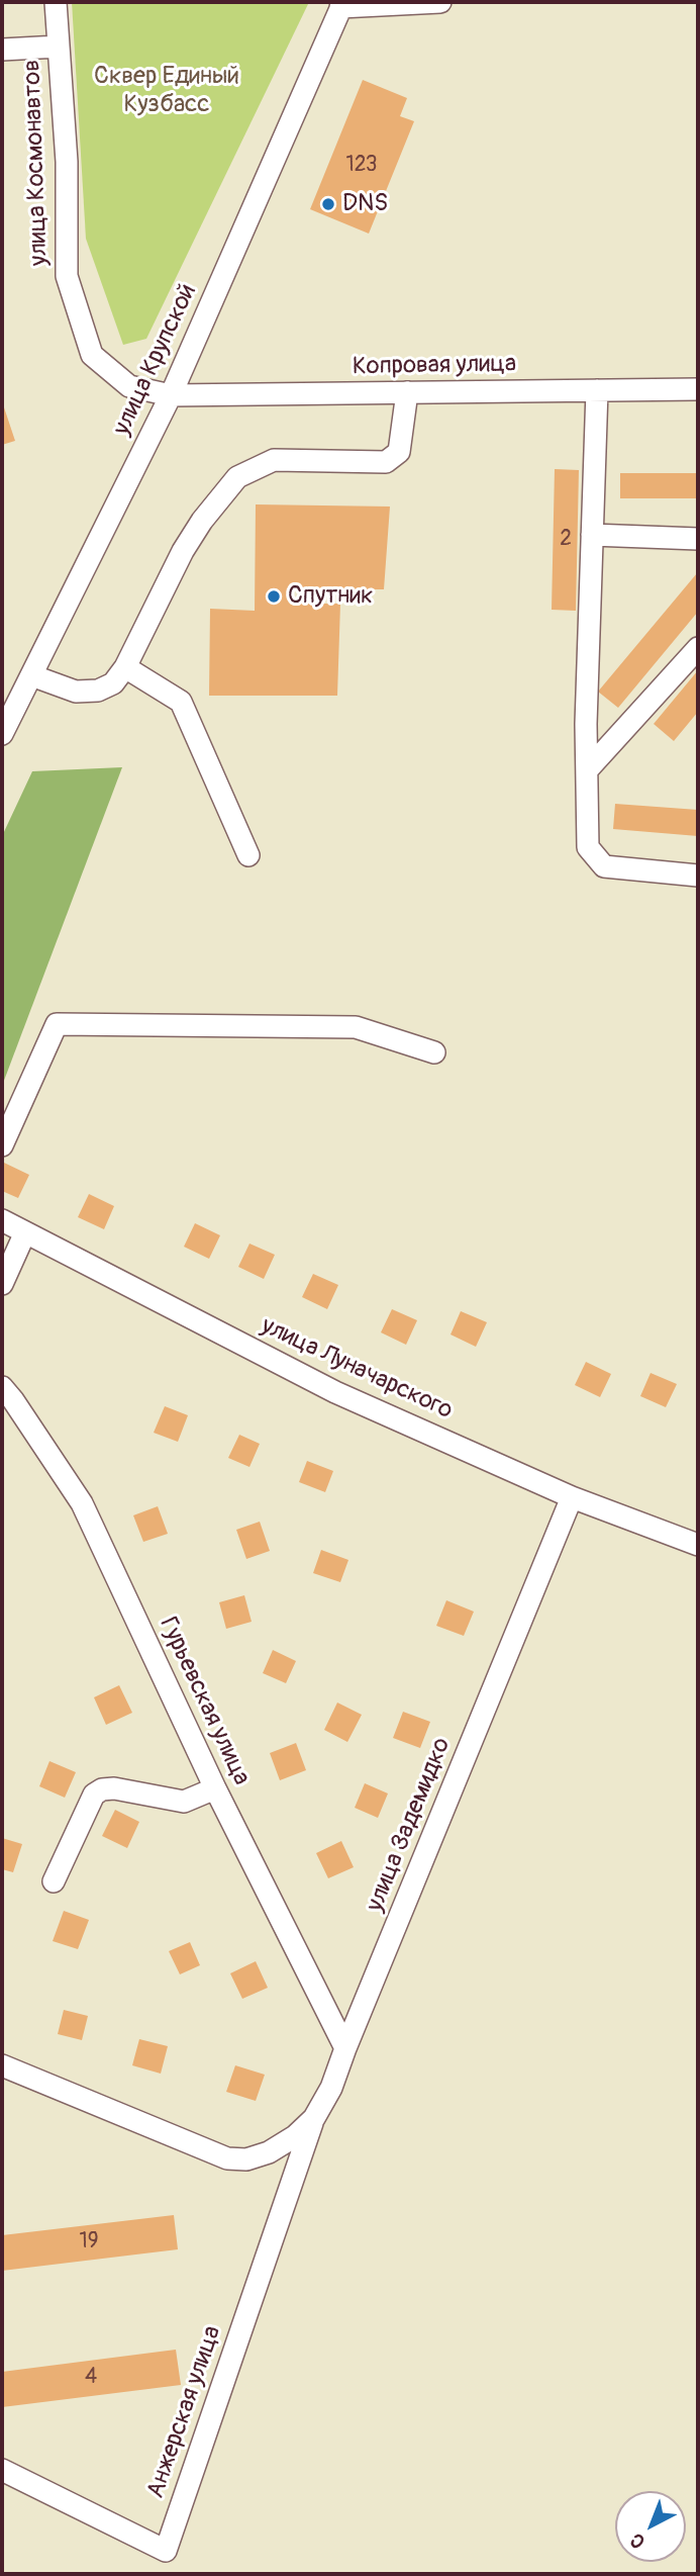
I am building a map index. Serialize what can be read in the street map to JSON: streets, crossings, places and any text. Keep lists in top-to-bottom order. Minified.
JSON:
{"streets":{"street":["улица Космонавтов","улица Крупской","Копровая улица","улица Луначарского","Гурьевская улица","улица Задемидко","Анжерская улица"]},"crossings":[["улица Космонавтов","улица Крупской"],["улица Космонавтов","Копровая улица"],["улица Крупской","Копровая улица"],["улица Луначарского","улица Задемидко"],["Гурьевская улица","улица Задемидко"],["улица Задемидко","Анжерская улица"]],"parks":["Сквер Единый Кузбасс"],"places":["DNS","Спутник"],"house_numbers":["123","2","19","4"],"north":"bottom left"}
